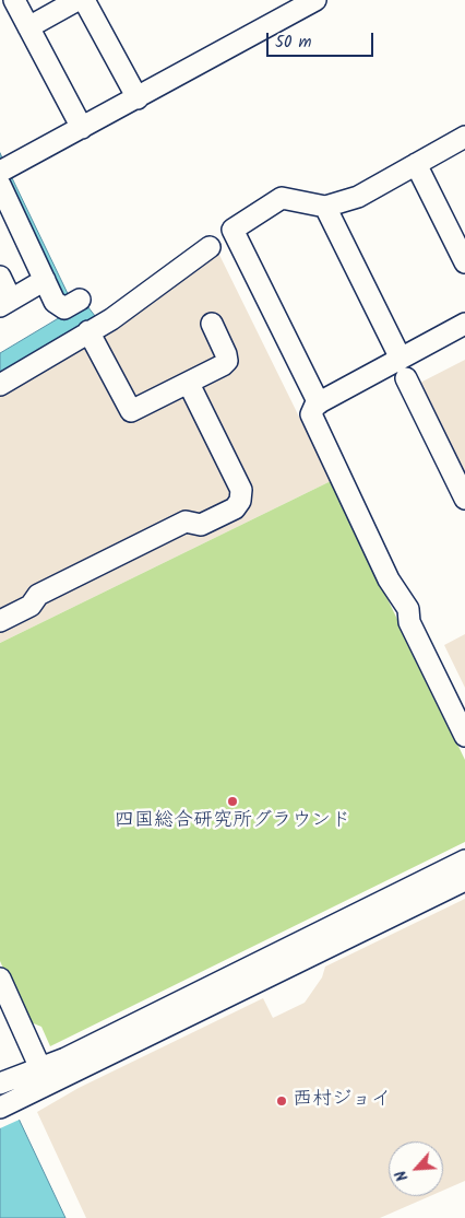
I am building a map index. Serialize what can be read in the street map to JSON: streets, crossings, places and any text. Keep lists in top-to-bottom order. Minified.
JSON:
{"places":["四国総合研究所グラウンド","西村ジョイ"],"scale_bar":"50 m","north":"bottom left"}
